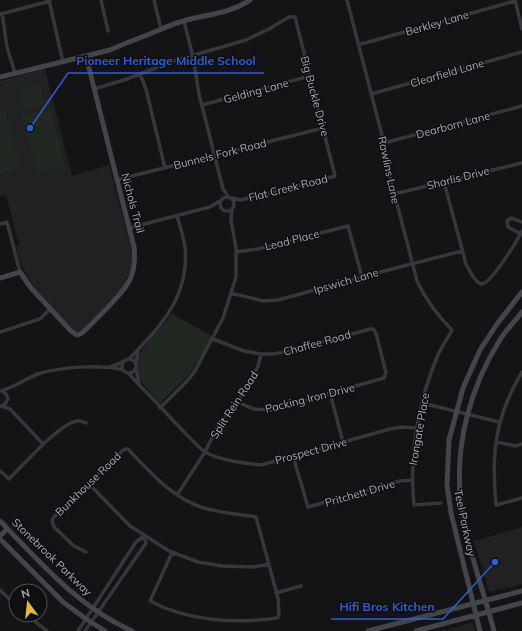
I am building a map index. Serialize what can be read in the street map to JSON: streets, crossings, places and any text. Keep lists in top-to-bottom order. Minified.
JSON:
{"streets":{"main road":["Nichols Trail","Teel Parkway","Stonebrook Parkway"],"street":["Berkley Lane","Clearfield Lane","Gelding Lane","Big Buckle Drive","Dearborn Lane","Bunnels Fork Road","Rawlins Lane","Sharlis Drive","Flat Creek Road","Lead Place","Ipswich Lane","Chaffee Road","Packing Iron Drive","Split Rein Road","Irongate Place","Prospect Drive","Bunkhouse Road","Pritchett Drive"]},"crossings":[["Berkley Lane","Rawlins Lane"],["Clearfield Lane","Rawlins Lane"],["Gelding Lane","Big Buckle Drive"],["Big Buckle Drive","Bunnels Fork Road"],["Big Buckle Drive","Flat Creek Road"],["Dearborn Lane","Rawlins Lane"],["Bunnels Fork Road","Nichols Trail"],["Rawlins Lane","Sharlis Drive"],["Rawlins Lane","Ipswich Lane"],["Rawlins Lane","Irongate Place"],["Lead Place","Ipswich Lane"],["Chaffee Road","Packing Iron Drive"],["Chaffee Road","Split Rein Road"],["Packing Iron Drive","Split Rein Road"],["Split Rein Road","Prospect Drive"],["Split Rein Road","Bunkhouse Road"],["Irongate Place","Prospect Drive"],["Irongate Place","Pritchett Drive"],["Prospect Drive","Pritchett Drive"]],"places":["Pioneer Heritage Middle School","Hifi Bros Kitchen"],"north":"top"}
